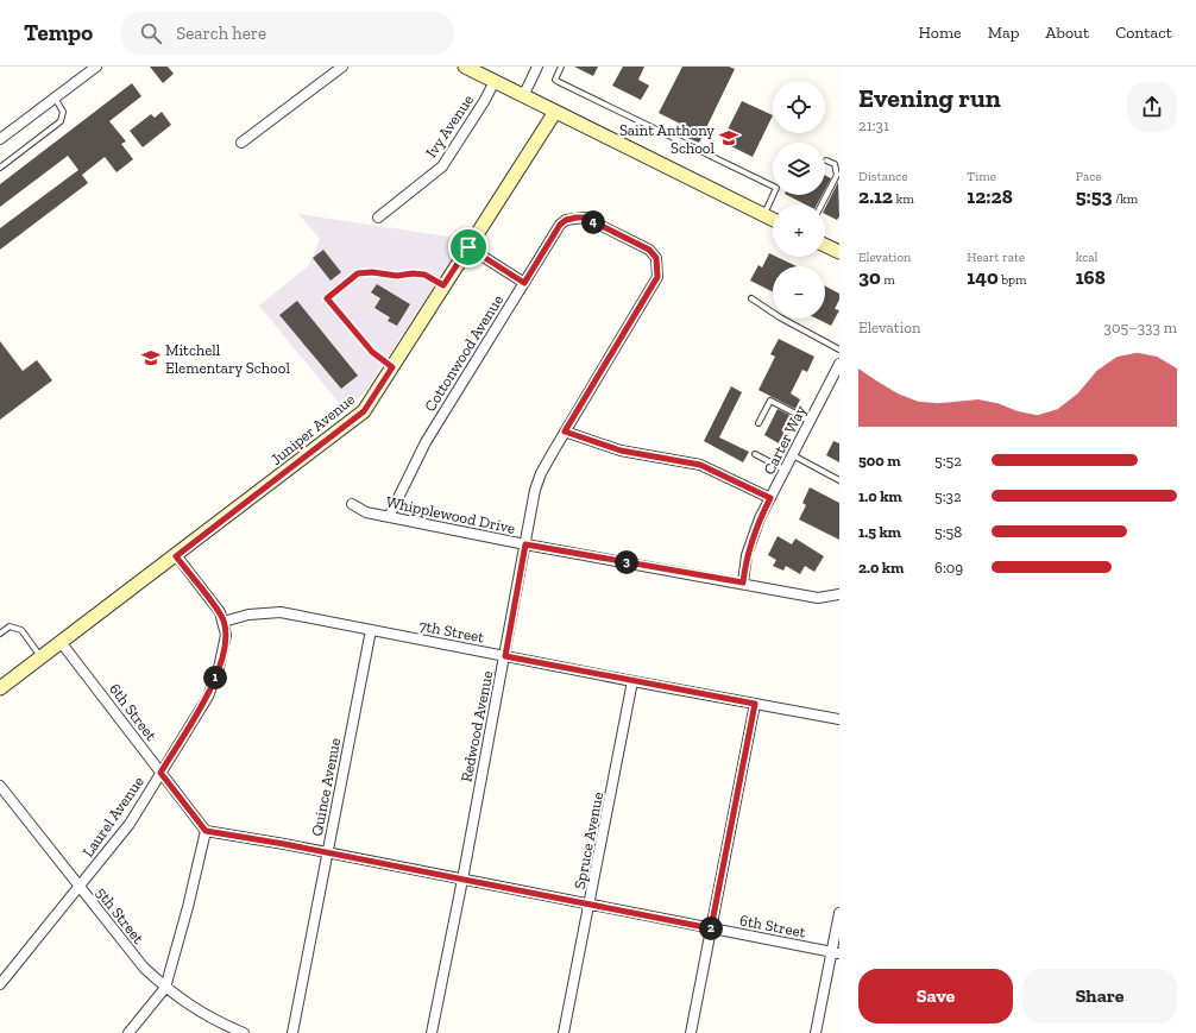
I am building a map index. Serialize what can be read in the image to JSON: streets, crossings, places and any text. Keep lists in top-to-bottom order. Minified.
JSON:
{"streets":{"street":["Ivy Avenue","Cottonwood Avenue","Juniper Avenue","Carter Way","Whipplewood Drive","7th Street","6th Street","Redwood Avenue","Quince Avenue","Laurel Avenue","Spruce Avenue","5th Street"]},"crossings":[["Cottonwood Avenue","Whipplewood Drive"],["Cottonwood Avenue","Redwood Avenue"],["Juniper Avenue","6th Street"],["Carter Way","Whipplewood Drive"],["Whipplewood Drive","Redwood Avenue"],["7th Street","Redwood Avenue"],["7th Street","Quince Avenue"],["7th Street","Laurel Avenue"],["7th Street","Spruce Avenue"],["6th Street","Redwood Avenue"],["6th Street","Quince Avenue"],["6th Street","Laurel Avenue"],["6th Street","Spruce Avenue"],["Laurel Avenue","5th Street"]],"places":{"school or university":["Saint Anthony School","Mitchell Elementary School"]},"page":{"header":"Tempo","search":"Search here","nav":["Home","Map","About","Contact"],"heading":["Evening run","21:31"],"map_buttons":["+","−"],"stats":[["Distance","2.12 km"],["Time","12:28"],["Pace","5:53 /km"],["Elevation","30 m"],["Heart rate","140 bpm"],["kcal","168"]],"pins":["4","3","1","2"],"chart":["Elevation","305–333 m"],"list":[{"name":"500 m","note":"5:52"},{"name":"1.0 km","note":"5:32"},{"name":"1.5 km","note":"5:58"},{"name":"2.0 km","note":"6:09"}],"buttons":["Save","Share"]}}
